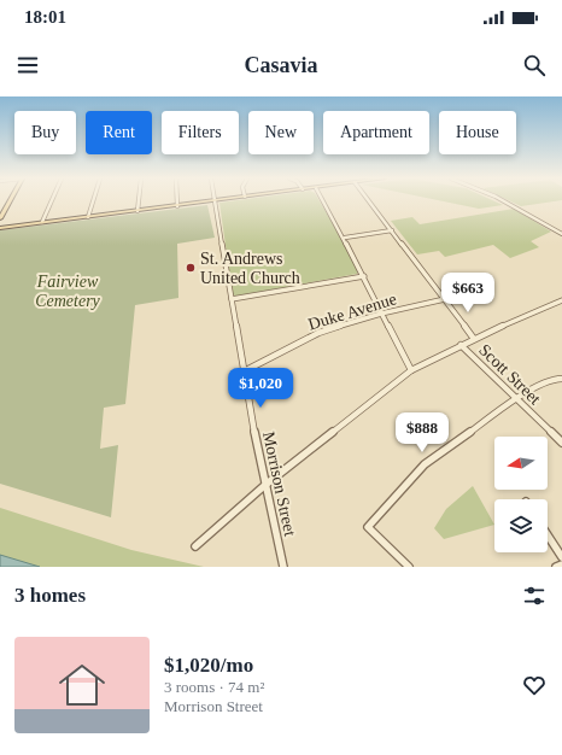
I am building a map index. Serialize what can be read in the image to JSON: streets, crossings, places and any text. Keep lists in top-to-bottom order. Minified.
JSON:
{"streets":{"street":["Duke Avenue","Scott Street","Morrison Street"]},"crossings":[["Duke Avenue","Morrison Street"]],"parks":["Fairview Cemetery"],"places":["St. Andrews United Church"],"north":"left","page":{"status":"18:01","header":"Casavia","chip":["Buy","Rent","Filters","New","Apartment","House"],"price":["$663","$1,020","$888"],"heading":"3 homes","list":[{"name":"$1,020/mo","note":"3 rooms · 74 m² · Morrison Street"}]}}
